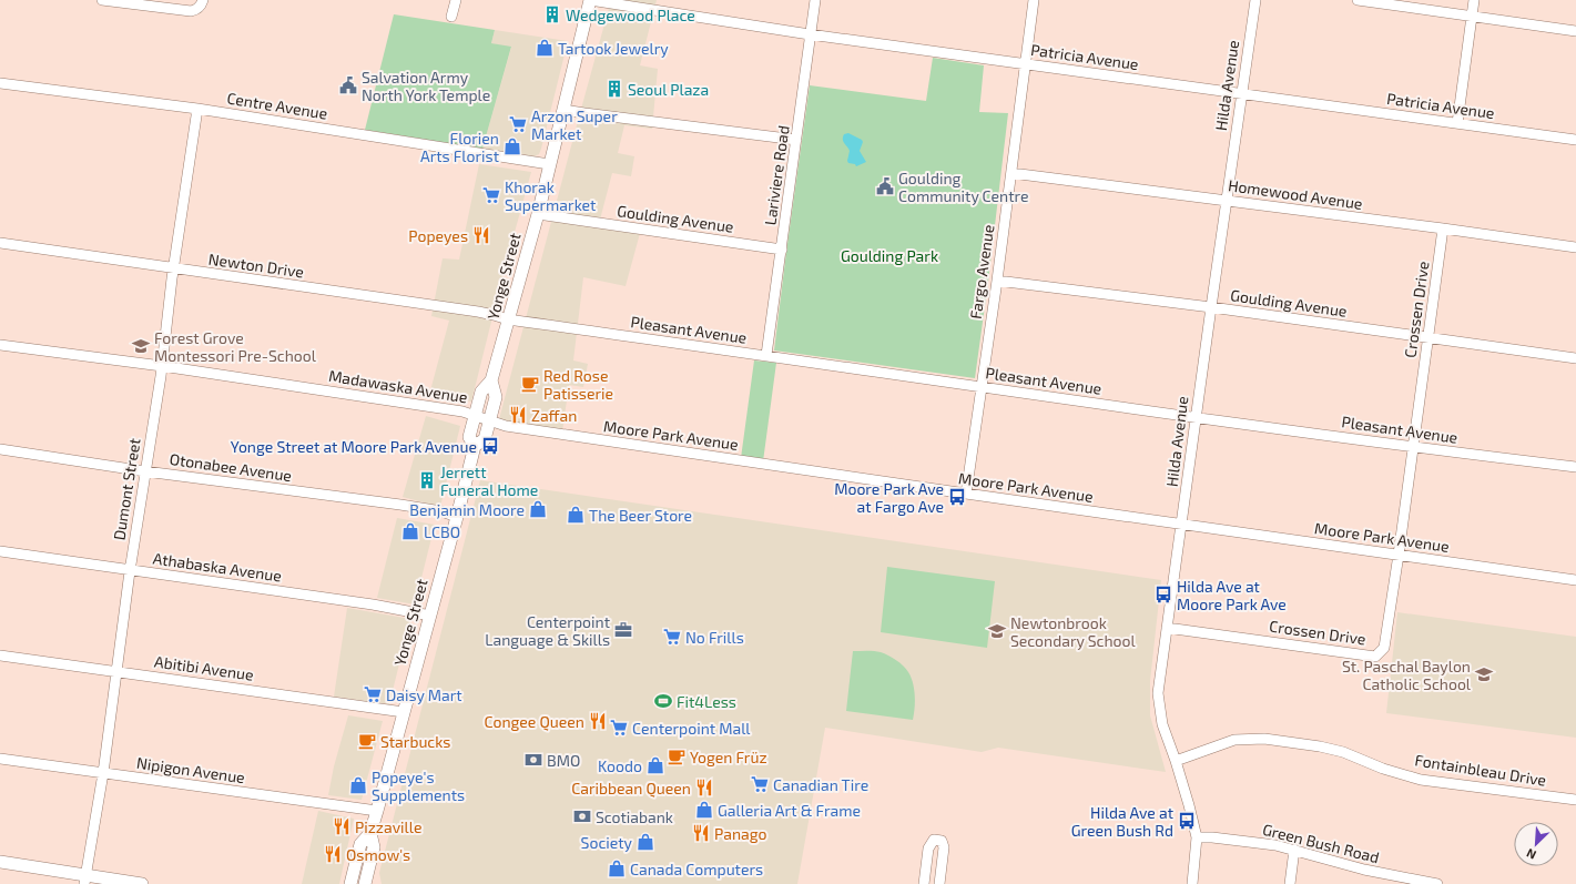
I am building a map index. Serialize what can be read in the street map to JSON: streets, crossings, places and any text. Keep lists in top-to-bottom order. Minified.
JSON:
{"streets":{"main road":["Yonge Street"],"street":["Patricia Avenue","Hilda Avenue","Centre Avenue","Lariviere Road","Homewood Avenue","Goulding Avenue","Newton Drive","Fargo Avenue","Crossen Drive","Pleasant Avenue","Madawaska Avenue","Moore Park Avenue","Otonabee Avenue","Dumont Street","Athabaska Avenue","Abitibi Avenue","Nipigon Avenue","Fontainbleau Drive","Green Bush Road"]},"crossings":[["Patricia Avenue","Hilda Avenue"],["Patricia Avenue","Lariviere Road"],["Patricia Avenue","Fargo Avenue"],["Patricia Avenue","Yonge Street"],["Hilda Avenue","Homewood Avenue"],["Hilda Avenue","Goulding Avenue"],["Hilda Avenue","Crossen Drive"],["Hilda Avenue","Pleasant Avenue"],["Hilda Avenue","Moore Park Avenue"],["Hilda Avenue","Fontainbleau Drive"],["Hilda Avenue","Green Bush Road"],["Centre Avenue","Yonge Street"],["Centre Avenue","Dumont Street"],["Lariviere Road","Goulding Avenue"],["Lariviere Road","Pleasant Avenue"],["Homewood Avenue","Fargo Avenue"],["Homewood Avenue","Crossen Drive"],["Goulding Avenue","Fargo Avenue"],["Goulding Avenue","Yonge Street"],["Goulding Avenue","Crossen Drive"],["Newton Drive","Yonge Street"],["Newton Drive","Pleasant Avenue"],["Newton Drive","Dumont Street"],["Fargo Avenue","Pleasant Avenue"],["Fargo Avenue","Moore Park Avenue"],["Yonge Street","Pleasant Avenue"],["Yonge Street","Madawaska Avenue"],["Yonge Street","Moore Park Avenue"],["Yonge Street","Otonabee Avenue"],["Yonge Street","Athabaska Avenue"],["Yonge Street","Abitibi Avenue"],["Yonge Street","Nipigon Avenue"],["Crossen Drive","Pleasant Avenue"],["Crossen Drive","Moore Park Avenue"],["Madawaska Avenue","Moore Park Avenue"],["Madawaska Avenue","Dumont Street"],["Otonabee Avenue","Dumont Street"],["Dumont Street","Athabaska Avenue"],["Dumont Street","Abitibi Avenue"],["Dumont Street","Nipigon Avenue"]],"parks":["Goulding Park"],"places":{"building":["Wedgewood Place","Seoul Plaza","Jerrett Funeral Home"],"shop":["Tartook Jewelry","Florien Arts Florist","Benjamin Moore","The Beer Store","LCBO","Koodo","Popeye's Supplements","Galleria Art & Frame","Society","Canada Computers"],"public building":["Salvation Army North York Temple","Goulding Community Centre"],"supermarket":["Arzon Super Market","Khorak Supermarket","No Frills","Daisy Mart","Centerpoint Mall","Canadian Tire"],"restaurant":["Popeyes","Zaffan","Congee Queen","Caribbean Queen","Pizzaville","Panago","Osmow's"],"school or university":["Forest Grove Montessori Pre-School","Newtonbrook Secondary School","St. Paschal Baylon Catholic School"],"cafe":["Red Rose Patisserie","Starbucks","Yogen Früz"],"bus stop":["Yonge Street at Moore Park Avenue","Moore Park Ave at Fargo Ave","Hilda Ave at Moore Park Ave","Hilda Ave at Green Bush Rd"],"office":["Centerpoint Language & Skills"],"sports":["Fit4Less"],"bank":["BMO","Scotiabank"]},"north":"bottom left"}
